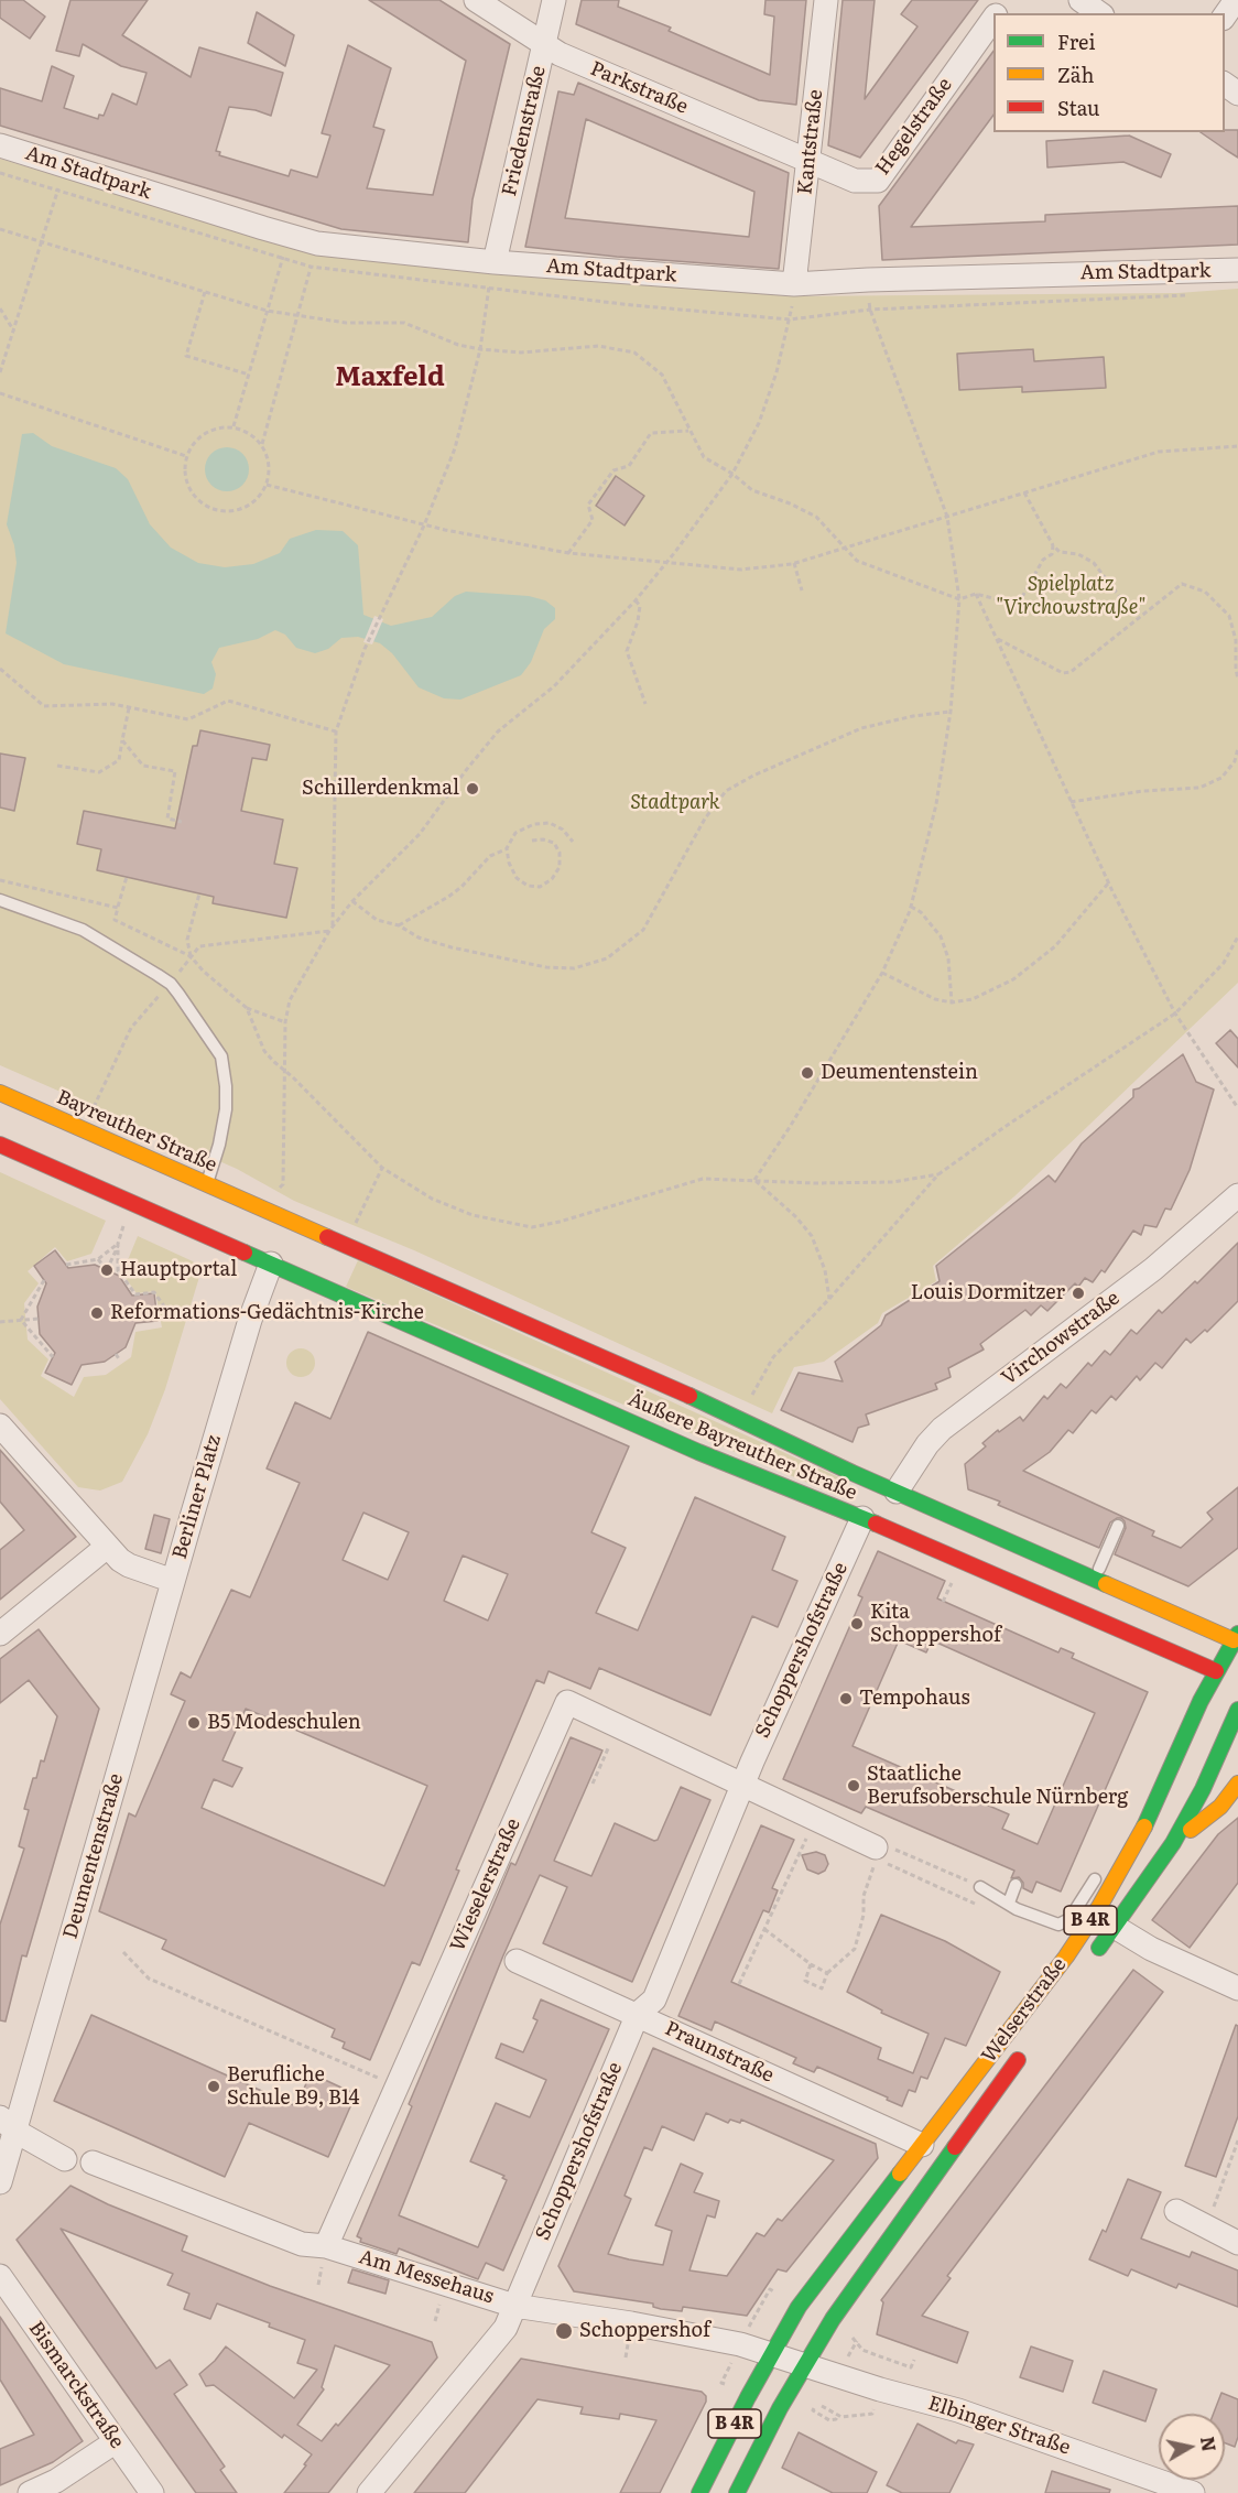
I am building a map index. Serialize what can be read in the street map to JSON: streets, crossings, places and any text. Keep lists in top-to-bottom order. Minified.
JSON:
{"streets":{"main road":["Bayreuther Straße","Äußere Bayreuther Straße","B 4R","Welserstraße"],"street":["Parkstraße","Hegelstraße","Friedenstraße","Kantstraße","Am Stadtpark","Virchowstraße","Berliner Platz","Schoppershofstraße","Deumentenstraße","Wieselerstraße","Praunstraße","Am Messehaus","Bismarckstraße","Elbinger Straße"]},"crossings":[["Parkstraße","Hegelstraße"],["Parkstraße","Friedenstraße"],["Parkstraße","Kantstraße"],["Hegelstraße","Kantstraße"],["Friedenstraße","Am Stadtpark"],["Kantstraße","Am Stadtpark"],["Bayreuther Straße","Äußere Bayreuther Straße"],["Virchowstraße","Äußere Bayreuther Straße"],["Äußere Bayreuther Straße","Berliner Platz"],["Äußere Bayreuther Straße","Schoppershofstraße"],["Äußere Bayreuther Straße","Welserstraße"],["Berliner Platz","Deumentenstraße"],["Schoppershofstraße","Wieselerstraße"],["Schoppershofstraße","Praunstraße"],["Schoppershofstraße","Am Messehaus"],["Wieselerstraße","Am Messehaus"],["Welserstraße","Praunstraße"],["Welserstraße","Am Messehaus"],["Welserstraße","Elbinger Straße"]],"districts":["Maxfeld"],"parks":["Spielplatz \"Virchowstraße\"","Stadtpark"],"places":["Schillerdenkmal","Deumentenstein","Hauptportal","Louis Dormitzer","Reformations-Gedächtnis-Kirche","Kita Schoppershof","Tempohaus","B5 Modeschulen","Staatliche Berufsoberschule Nürnberg","Berufliche Schule B9, B14","Schoppershof"],"legend":["Frei","Zäh","Stau"],"north":"right"}
